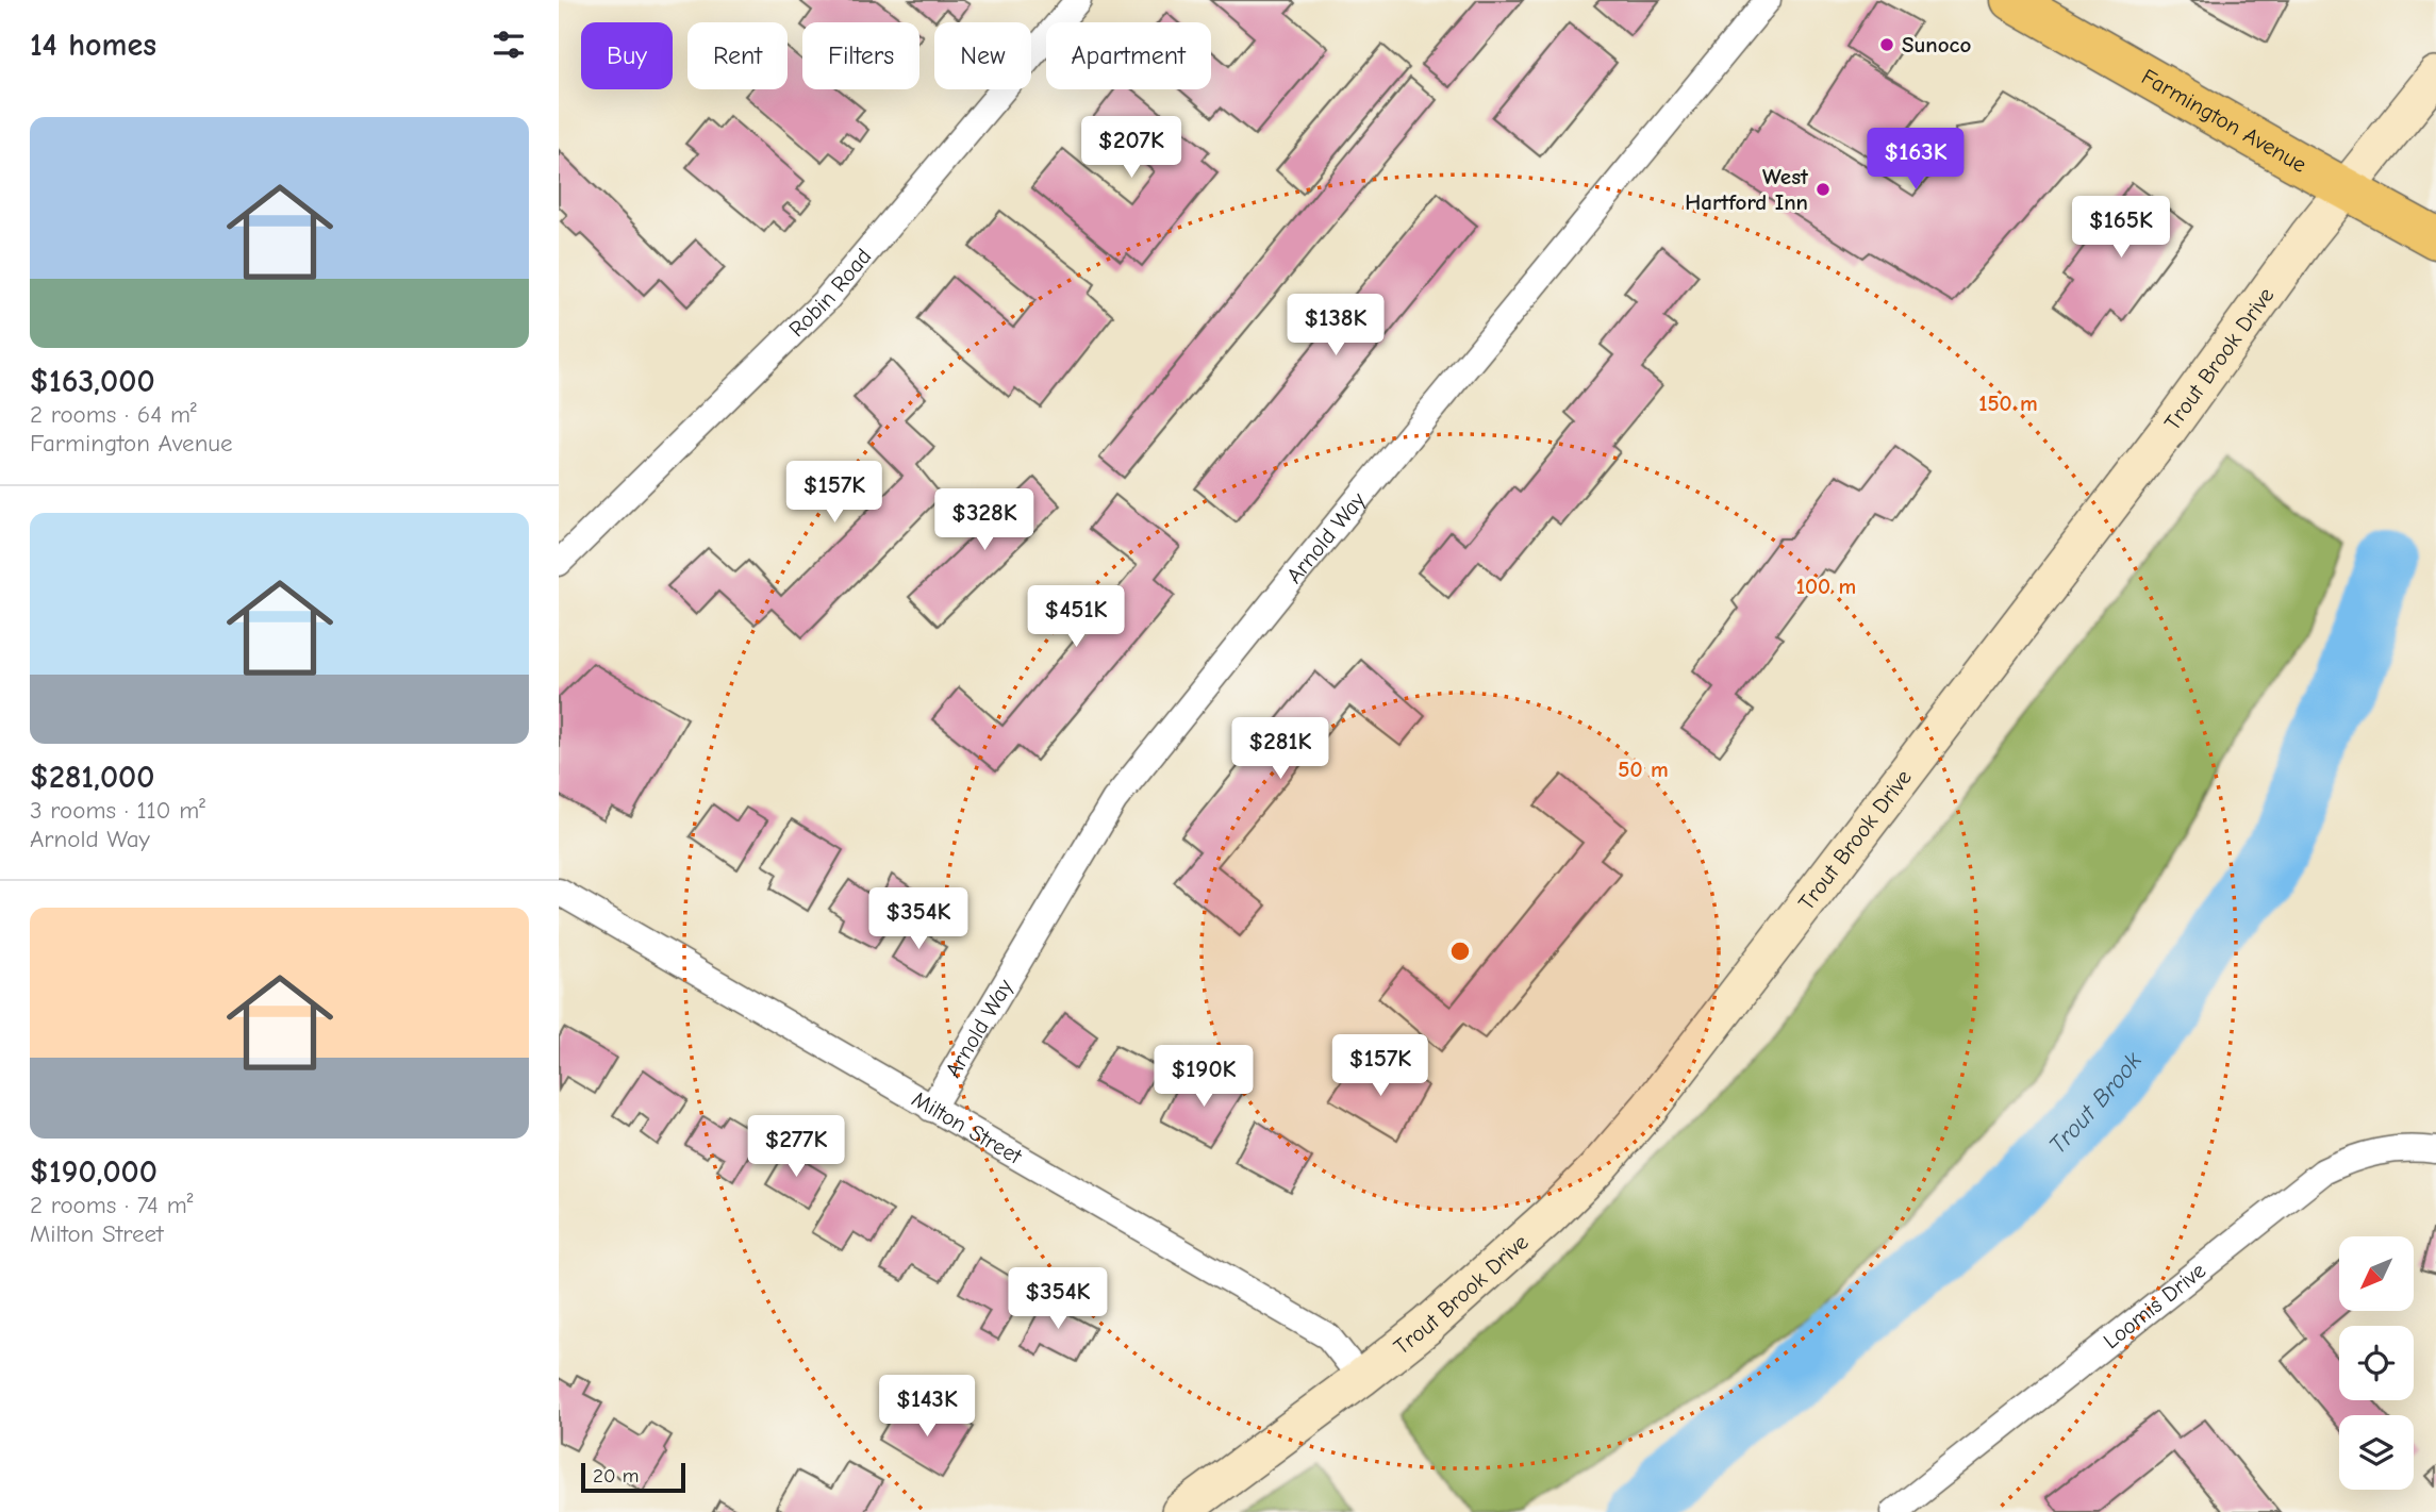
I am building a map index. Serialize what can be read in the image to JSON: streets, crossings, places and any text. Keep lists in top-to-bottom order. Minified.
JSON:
{"streets":{"main road":["Farmington Avenue","Trout Brook Drive"],"street":["Robin Road","Arnold Way","Milton Street","Loomis Drive"]},"crossings":[["Farmington Avenue","Trout Brook Drive"],["Trout Brook Drive","Milton Street"],["Arnold Way","Milton Street"]],"water":["Trout Brook"],"places":["Sunoco","West Hartford Inn"],"scale_bar":"20 m","north":"bottom left","page":{"heading":"14 homes","chip":["Buy","Rent","Filters","New","Apartment"],"list":[{"name":"$163,000","note":"2 rooms · 64 m² · Farmington Avenue"},{"name":"$281,000","note":"3 rooms · 110 m² · Arnold Way"},{"name":"$190,000","note":"2 rooms · 74 m² · Milton Street"}],"price":["$207K","$163K","$165K","$138K","$157K","$328K","$451K","$281K","$354K","$157K","$190K","$277K","$354K","$143K"],"scale":"20 m"},"rings":["150 m","100 m","50 m"]}
